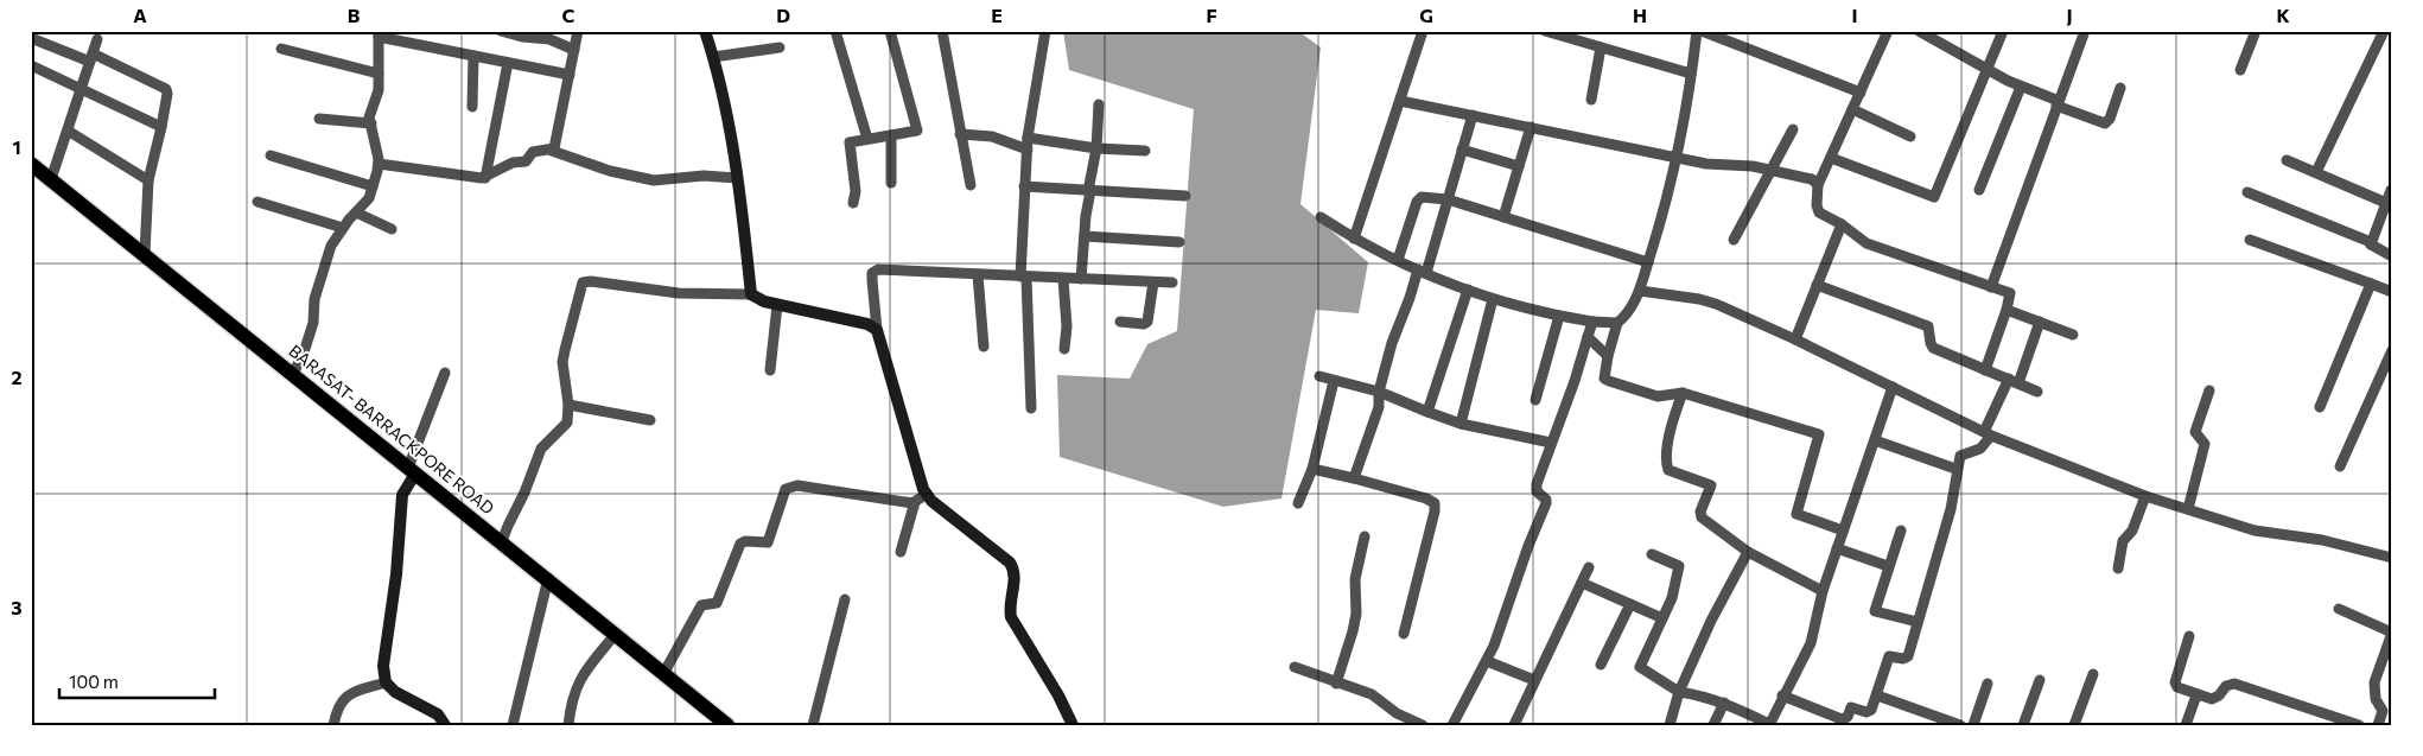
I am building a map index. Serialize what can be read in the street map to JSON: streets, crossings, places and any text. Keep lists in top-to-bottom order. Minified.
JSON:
{"streets":{"main road":["BARASAT- BARRACKPORE ROAD"]},"scale_bar":"100 m","grid":{"columns":["A","B","C","D","E","F","G","H","I","J","K"],"rows":["1","2","3"]}}
